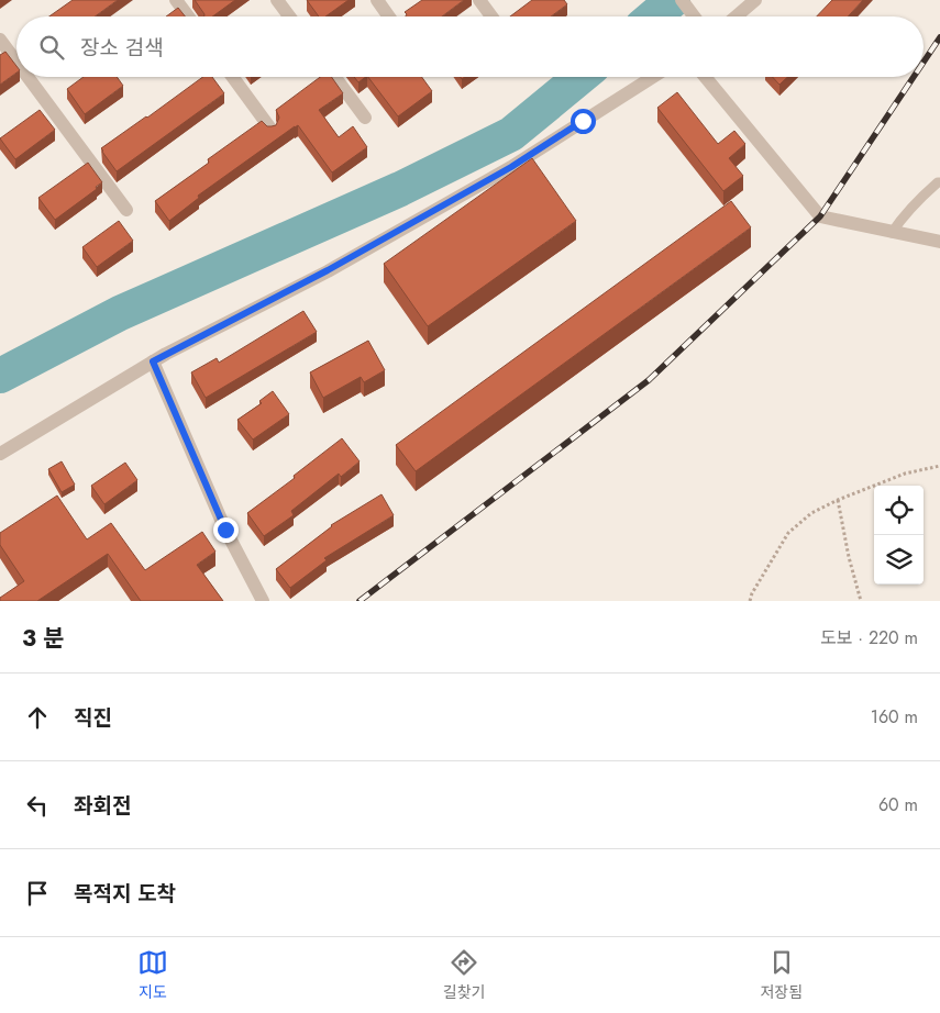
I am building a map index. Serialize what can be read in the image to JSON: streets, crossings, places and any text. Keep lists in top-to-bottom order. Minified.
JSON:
{"page":{"search":"장소 검색","heading":["3 분","도보 · 220 m"],"list":[["직진","160 m"],["좌회전","60 m"],"목적지 도착"],"nav":["지도","길찾기","저장됨"]}}
